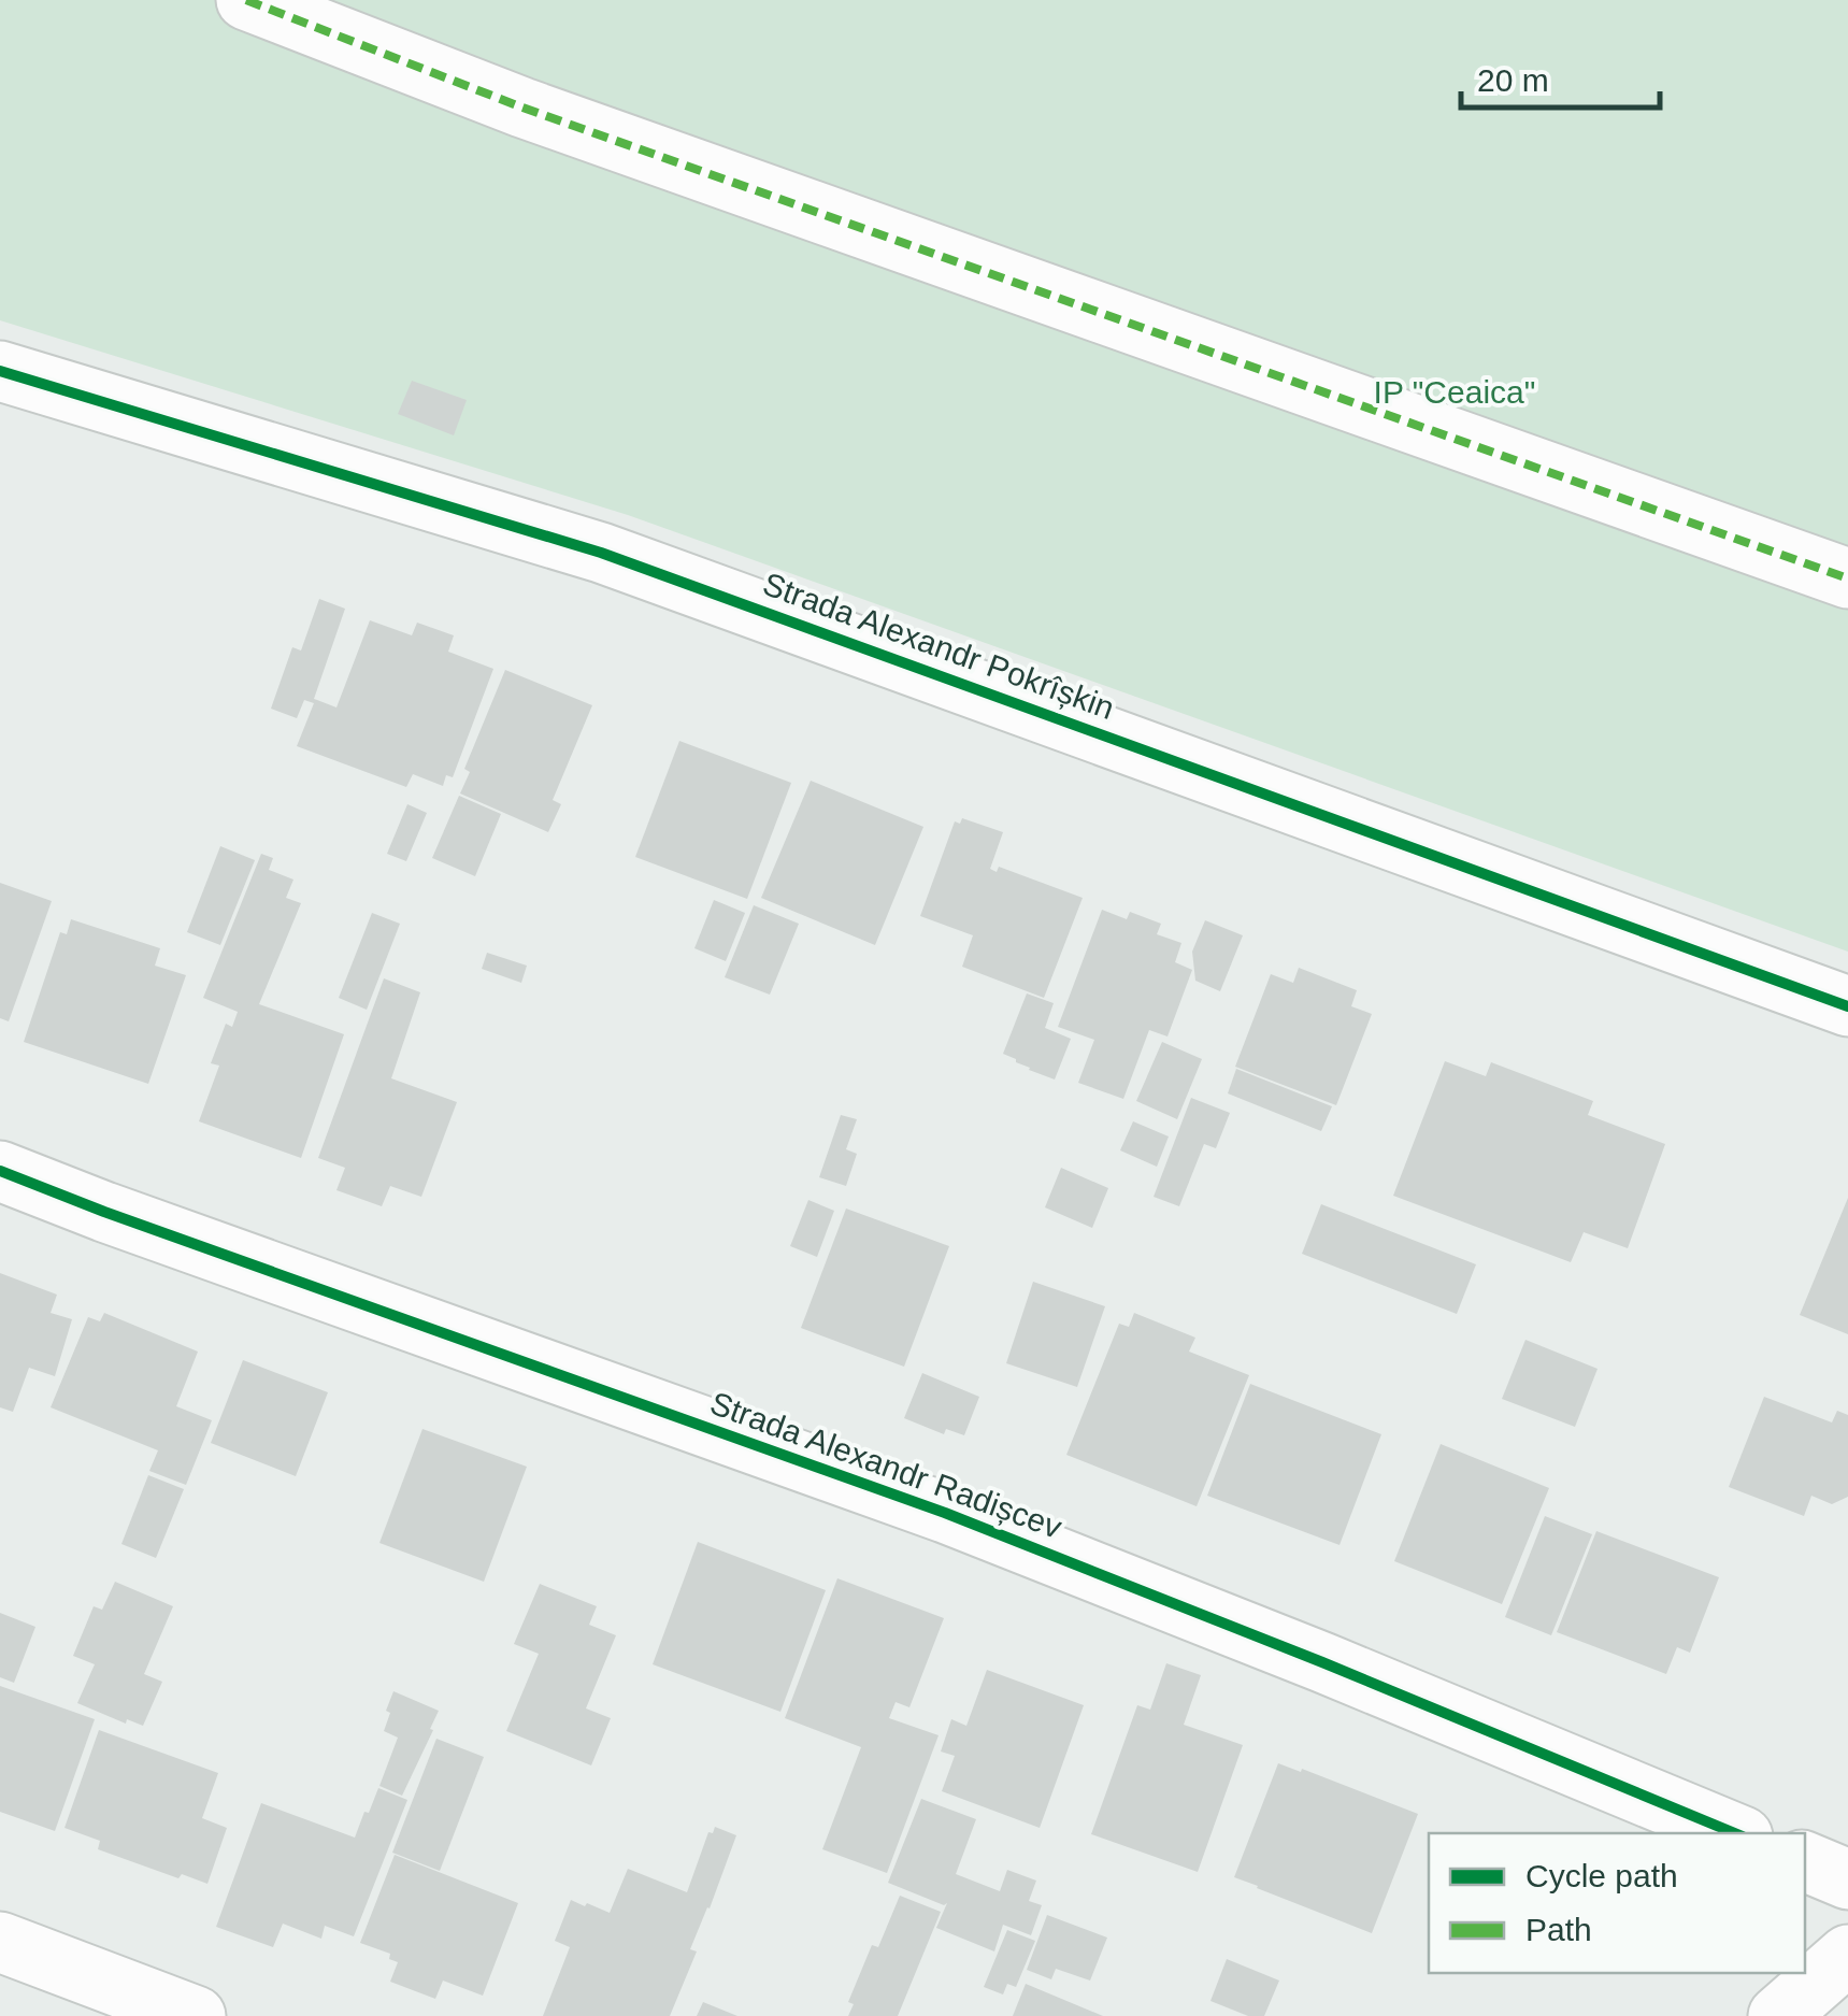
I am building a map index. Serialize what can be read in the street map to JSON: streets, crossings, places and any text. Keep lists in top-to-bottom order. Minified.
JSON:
{"streets":{"street":["Strada Alexandr Pokrîșkin","Strada Alexandr Radișcev"]},"parks":["IP \"Ceaica\""],"legend":["Cycle path","Path"],"scale_bar":"20 m"}
